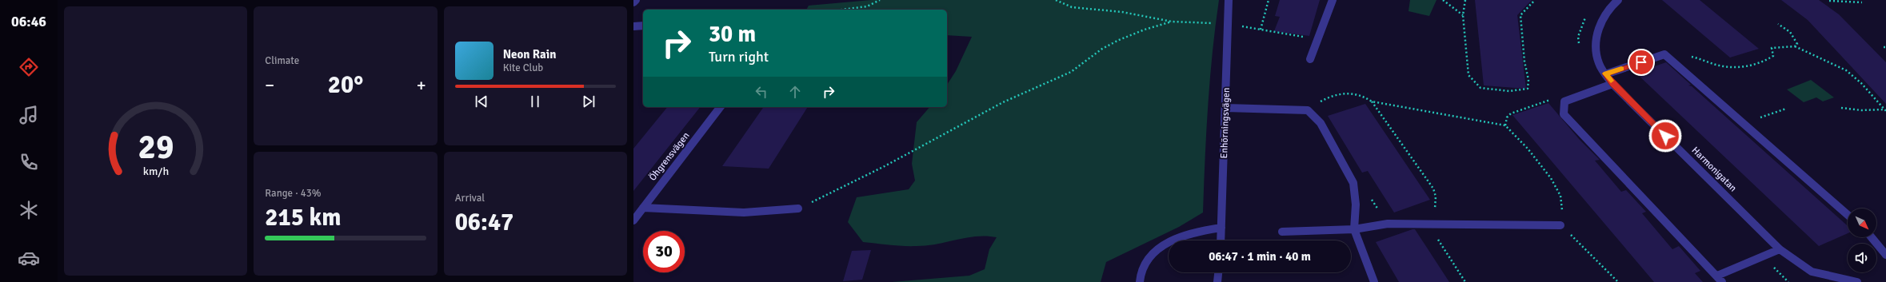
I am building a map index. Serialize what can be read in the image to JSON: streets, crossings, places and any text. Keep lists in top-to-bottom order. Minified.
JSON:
{"streets":{"street":["Enhörningsvägen","Öhgrensvägen","Harmonigatan"]},"north":"bottom right","page":{"tabs":"06:46","tile":["Climate",["Range · 43%","215 km"],["Arrival","06:47"]],"turn":["30 m","Turn right"],"song":["Neon Rain","Kite Club"],"heat":["−","20°","+"],"limit":"30","trip":"06:47 · 1 min · 40 m","gauge":["29","km/h"]}}
